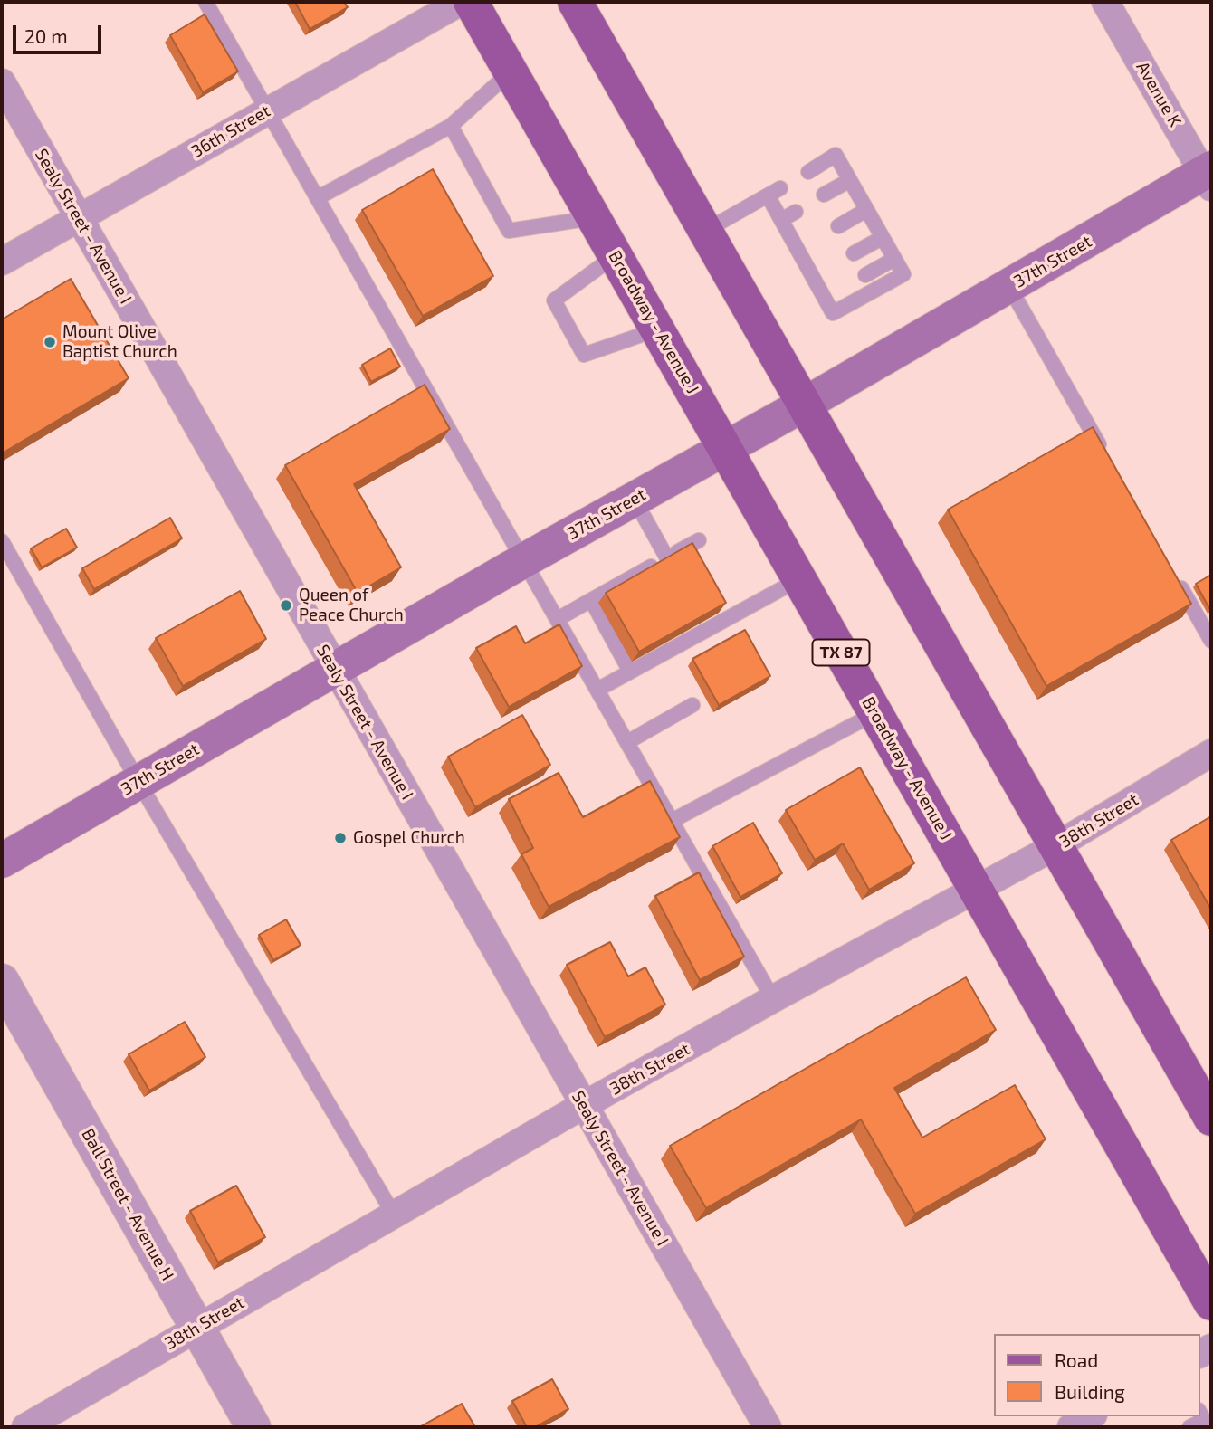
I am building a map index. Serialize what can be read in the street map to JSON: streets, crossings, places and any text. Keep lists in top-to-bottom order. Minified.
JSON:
{"streets":{"main road":["37th Street","Broadway - Avenue J","TX 87"],"street":["Avenue K","36th Street","Sealy Street - Avenue I","38th Street","Ball Street - Avenue H"]},"crossings":[["Avenue K","37th Street"],["36th Street","Sealy Street - Avenue I"],["Sealy Street - Avenue I","37th Street"],["Sealy Street - Avenue I","38th Street"],["37th Street","Broadway - Avenue J"],["Broadway - Avenue J","38th Street"],["38th Street","Ball Street - Avenue H"]],"places":["Mount Olive Baptist Church","Queen of Peace Church","Gospel Church"],"legend":["Road","Building"],"scale_bar":"20 m"}
